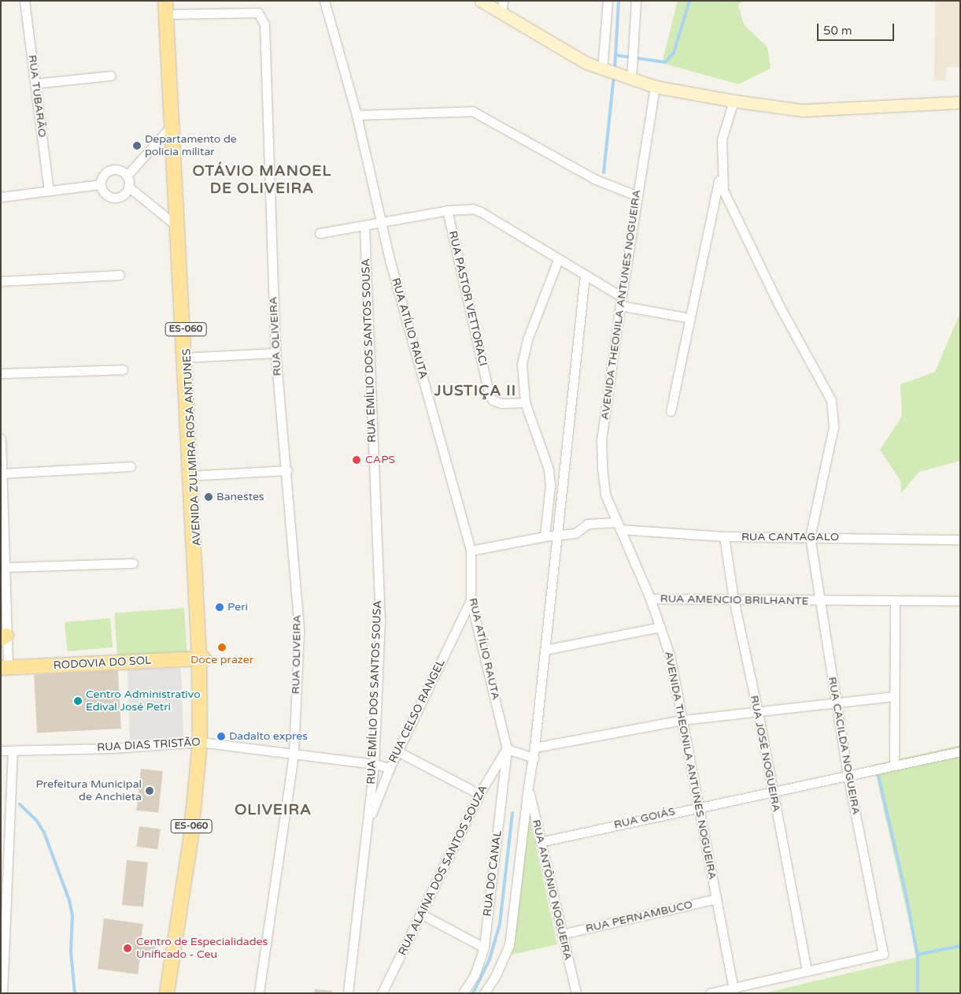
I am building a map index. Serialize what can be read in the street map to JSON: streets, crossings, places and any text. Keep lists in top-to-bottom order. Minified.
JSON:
{"streets":{"main road":["ES-060","AVENIDA ZULMIRA ROSA ANTUNES","RODOVIA DO SOL"],"street":["RUA TUBARÃO","RUA PASTOR VETTORACI","AVENIDA THEONILA ANTUNES NOGUEIRA","RUA ATÍLIO RAUTA","RUA OLIVEIRA","RUA EMÍLIO DOS SANTOS SOUSA","RUA CANTAGALO","RUA AMENCIO BRILHANTE","RUA CELSO RANGEL","RUA DIAS TRISTÃO","RUA CACILDA NOGUEIRA","RUA JOSÉ NOGUEIRA","RUA GOIÁS","RUA ALAINA DOS SANTOS SOUZA","RUA DO CANAL","RUA ANTÔNIO NOGUEIRA","RUA PERNAMBUCO"]},"crossings":[["AVENIDA THEONILA ANTUNES NOGUEIRA","RUA CANTAGALO"],["AVENIDA THEONILA ANTUNES NOGUEIRA","RUA AMENCIO BRILHANTE"],["AVENIDA THEONILA ANTUNES NOGUEIRA","RUA GOIÁS"],["AVENIDA THEONILA ANTUNES NOGUEIRA","RUA PERNAMBUCO"],["RUA ATÍLIO RAUTA","RUA CELSO RANGEL"],["RUA ATÍLIO RAUTA","RUA ALAINA DOS SANTOS SOUZA"],["RUA ATÍLIO RAUTA","RUA DO CANAL"],["ES-060","AVENIDA ZULMIRA ROSA ANTUNES"],["ES-060","RODOVIA DO SOL"],["ES-060","RUA DIAS TRISTÃO"],["RUA OLIVEIRA","AVENIDA ZULMIRA ROSA ANTUNES"],["RUA OLIVEIRA","RUA DIAS TRISTÃO"],["RUA EMÍLIO DOS SANTOS SOUSA","RUA CELSO RANGEL"],["RUA EMÍLIO DOS SANTOS SOUSA","RUA DIAS TRISTÃO"],["AVENIDA ZULMIRA ROSA ANTUNES","RODOVIA DO SOL"],["RUA CANTAGALO","RUA CACILDA NOGUEIRA"],["RUA CANTAGALO","RUA JOSÉ NOGUEIRA"],["RUA AMENCIO BRILHANTE","RUA CACILDA NOGUEIRA"],["RUA AMENCIO BRILHANTE","RUA JOSÉ NOGUEIRA"],["RUA CELSO RANGEL","RUA DIAS TRISTÃO"],["RUA CACILDA NOGUEIRA","RUA JOSÉ NOGUEIRA"],["RUA CACILDA NOGUEIRA","RUA GOIÁS"],["RUA JOSÉ NOGUEIRA","RUA GOIÁS"],["RUA GOIÁS","RUA ANTÔNIO NOGUEIRA"],["RUA ALAINA DOS SANTOS SOUZA","RUA DO CANAL"],["RUA ANTÔNIO NOGUEIRA","RUA PERNAMBUCO"]],"districts":["OTÁVIO MANOEL DE OLIVEIRA","JUSTIÇA II","OLIVEIRA"],"places":["Departamento de policia militar","CAPS","Banestes","Peri","Doce prazer","Centro Administrativo Edival José Petri","Dadalto expres","Prefeitura Municipal de Anchieta","Centro de Especialidades Unificado - Ceu"],"scale_bar":"50 m"}
